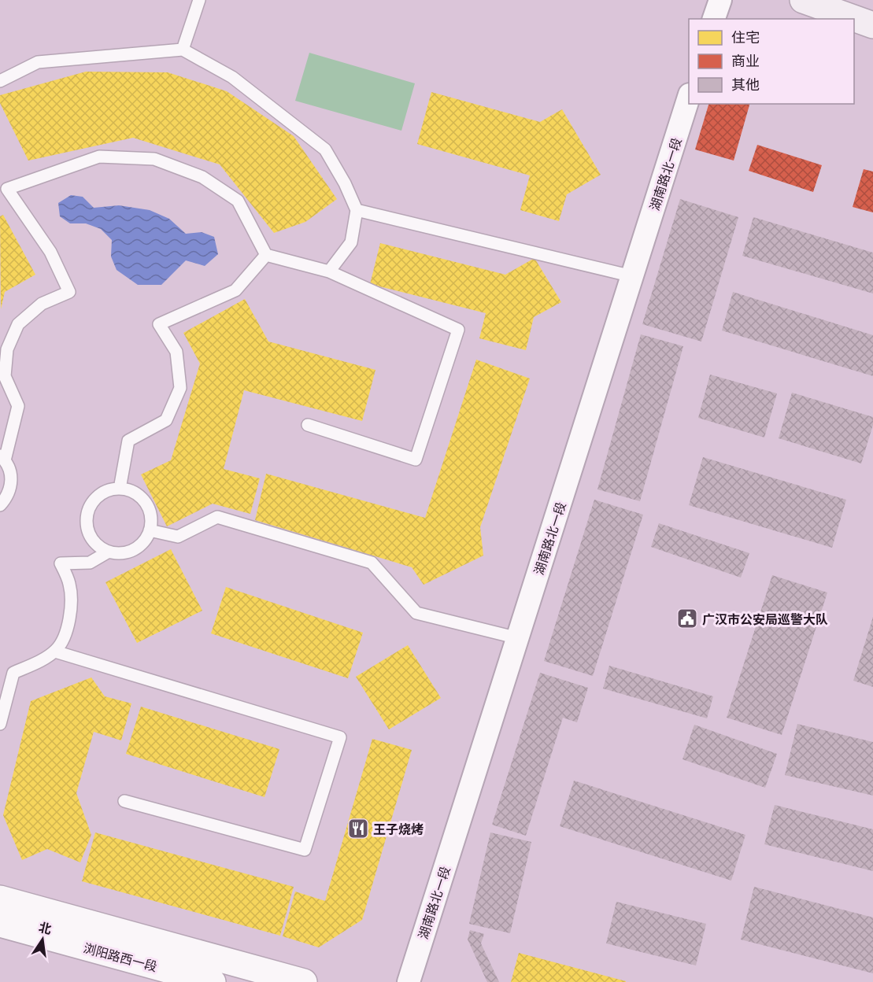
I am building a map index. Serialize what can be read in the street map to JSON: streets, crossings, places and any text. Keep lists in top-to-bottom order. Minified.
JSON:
{"streets":{"street":["湖南路北一段","浏阳路西一段"]},"places":{"public building":["广汉市公安局巡警大队"],"restaurant":["王子烧烤"]},"legend":["住宅","商业","其他"],"north":"top"}
